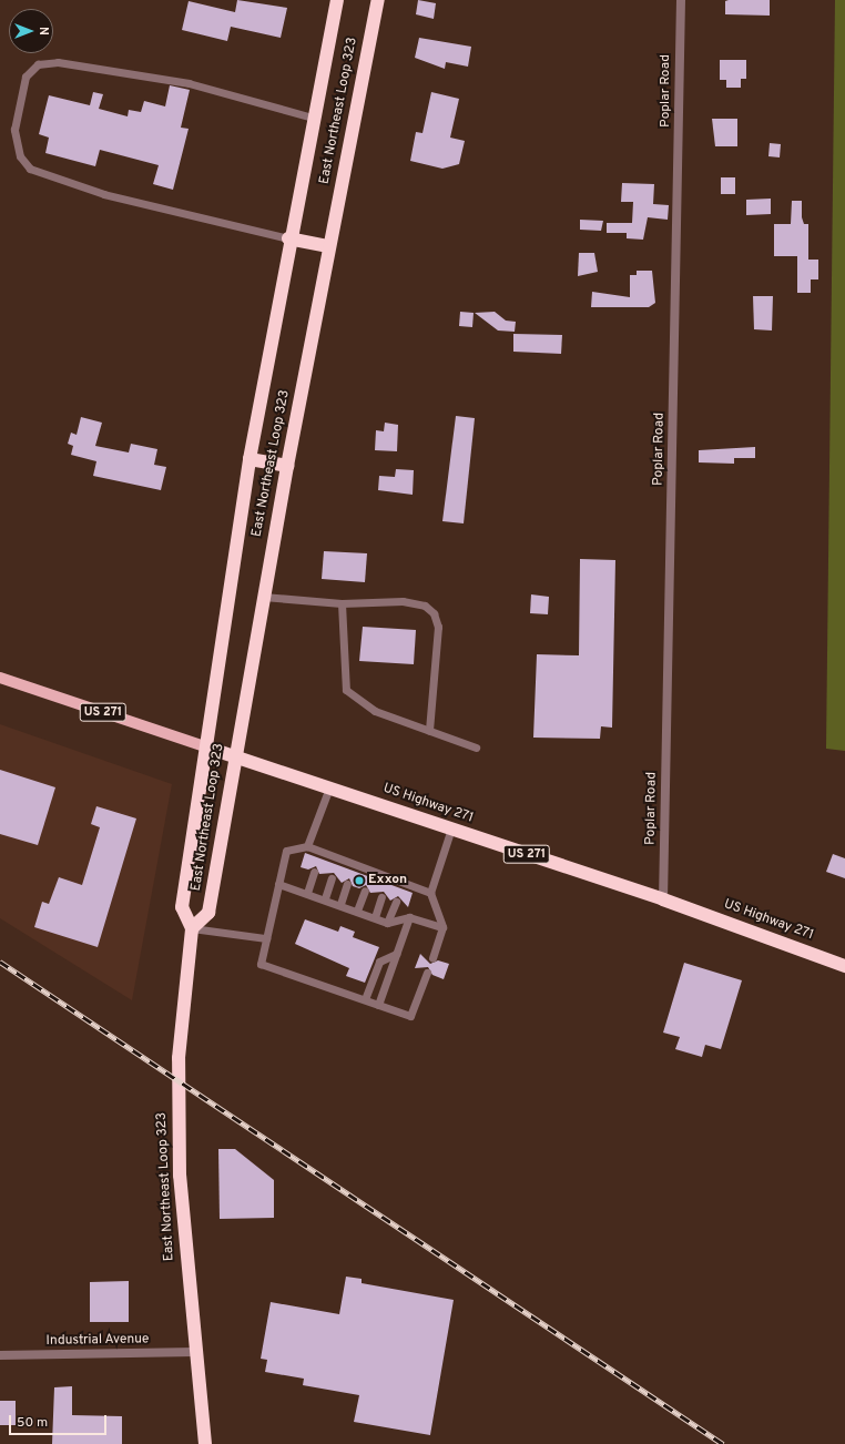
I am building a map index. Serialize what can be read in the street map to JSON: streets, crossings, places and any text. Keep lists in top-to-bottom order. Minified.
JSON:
{"streets":{"highway":["East Northeast Loop 323","US 271","US Highway 271"],"street":["Poplar Road","Industrial Avenue"]},"crossings":[["Poplar Road","US Highway 271"],["East Northeast Loop 323","US Highway 271"],["East Northeast Loop 323","Industrial Avenue"]],"places":["Exxon"],"scale_bar":"50 m","north":"right"}
